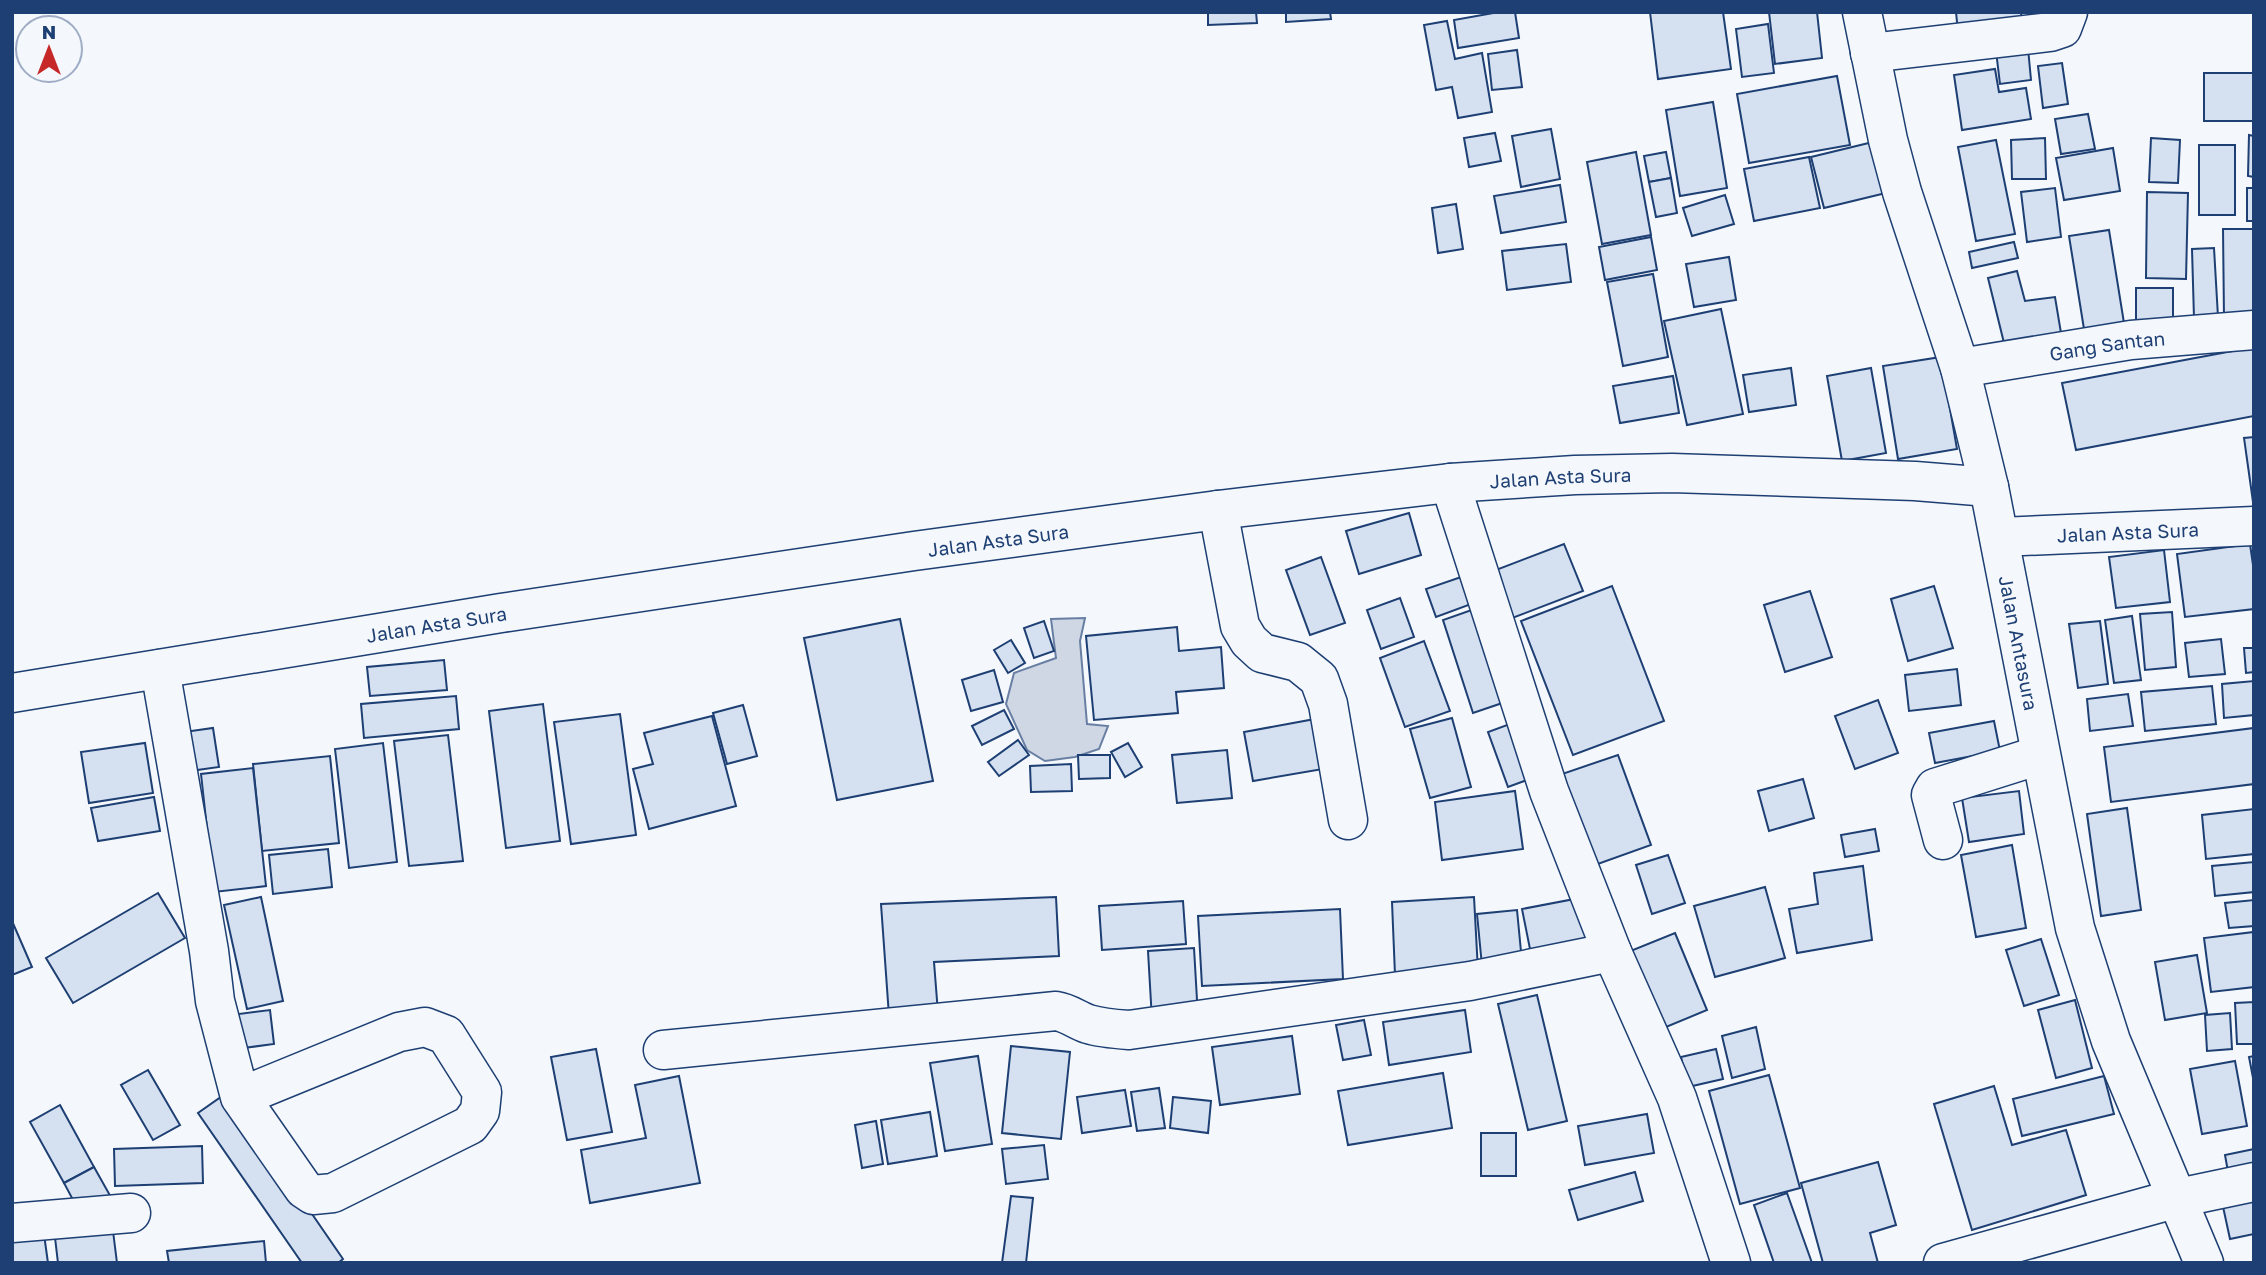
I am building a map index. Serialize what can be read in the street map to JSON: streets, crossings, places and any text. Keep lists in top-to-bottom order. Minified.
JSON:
{"streets":{"street":["Gang Santan","Jalan Asta Sura","Jalan Antasura"]},"crossings":[["Gang Santan","Jalan Antasura"],["Jalan Asta Sura","Jalan Antasura"]],"north":"top"}
